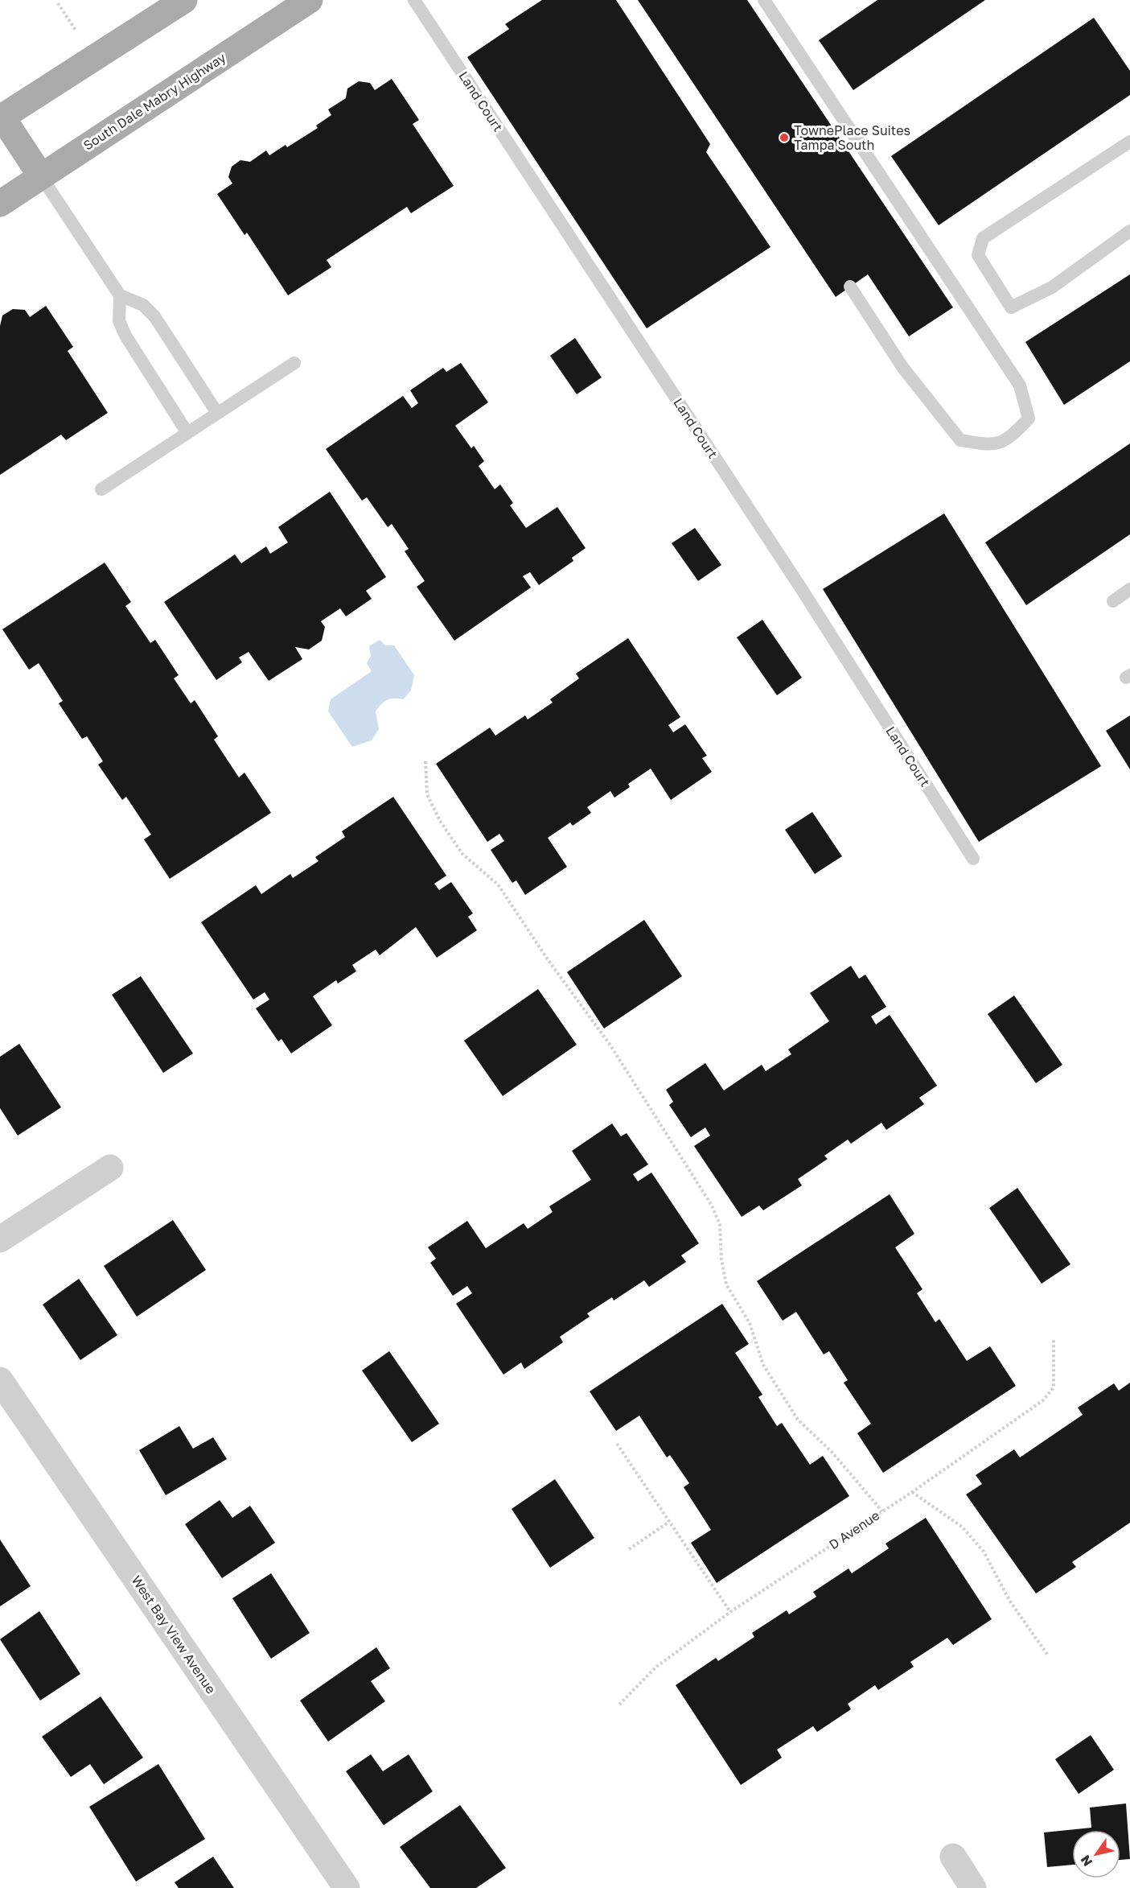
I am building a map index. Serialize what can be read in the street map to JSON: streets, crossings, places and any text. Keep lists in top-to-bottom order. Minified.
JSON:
{"streets":{"main road":["South Dale Mabry Highway"],"street":["West Bay View Avenue"],"lane":["Land Court"],"path":["D Avenue"]},"places":["TownePlace Suites Tampa South"],"north":"bottom left"}
